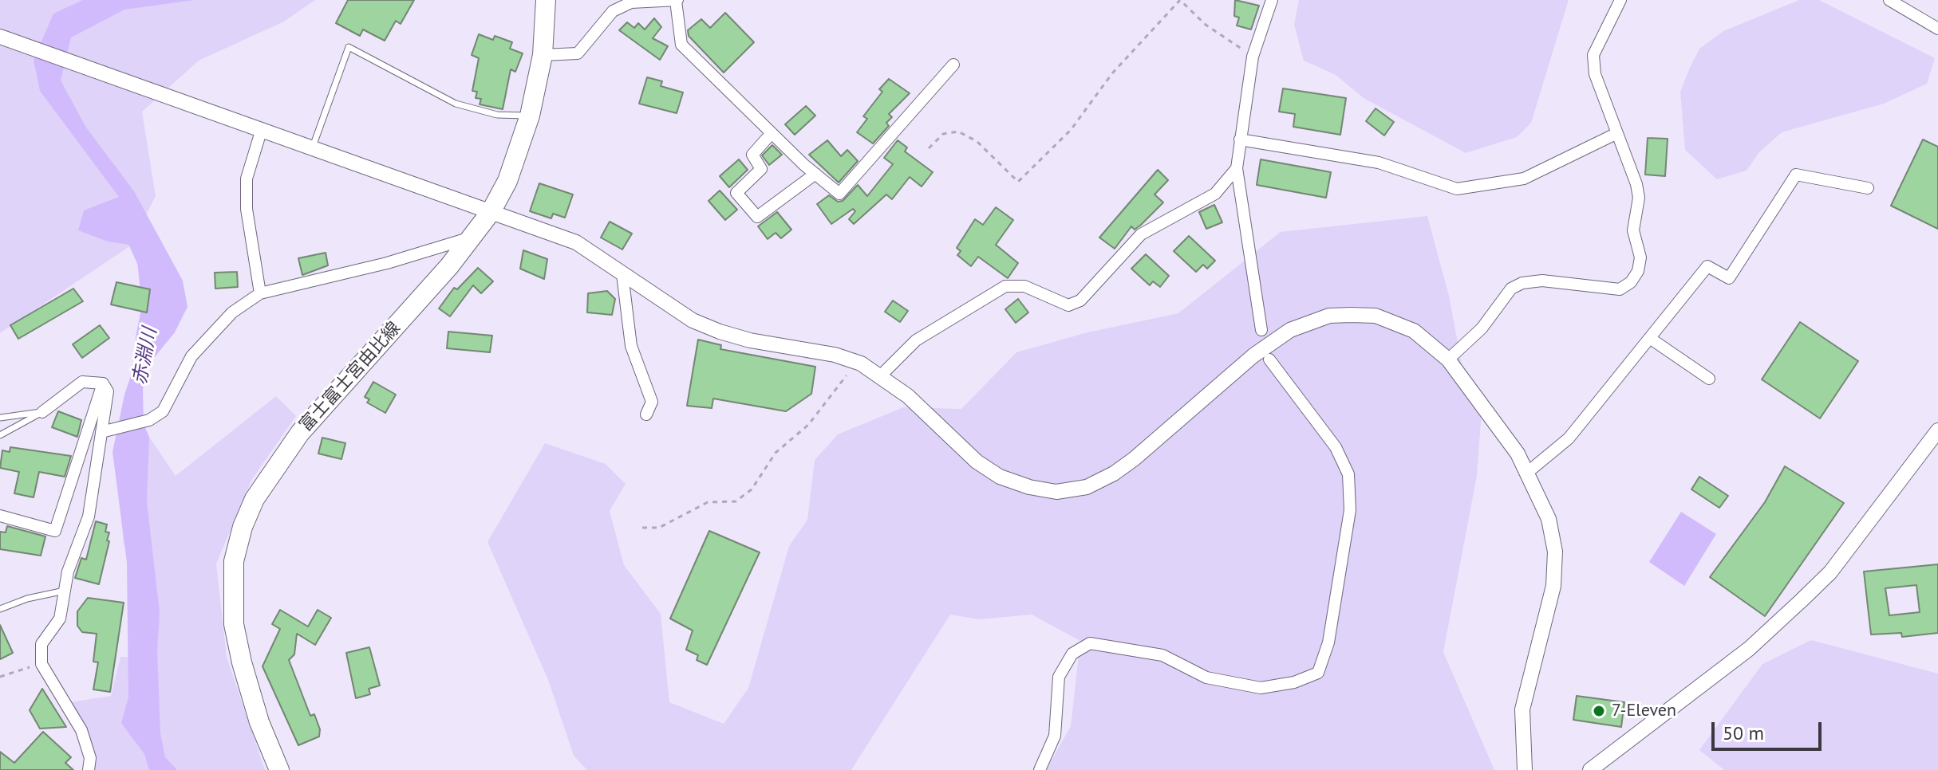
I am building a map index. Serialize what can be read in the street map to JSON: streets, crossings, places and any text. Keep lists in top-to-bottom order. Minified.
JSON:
{"streets":{"main road":["富士富士宮由比線"]},"water":["赤淵川"],"places":["7-Eleven"],"scale_bar":"50 m"}
